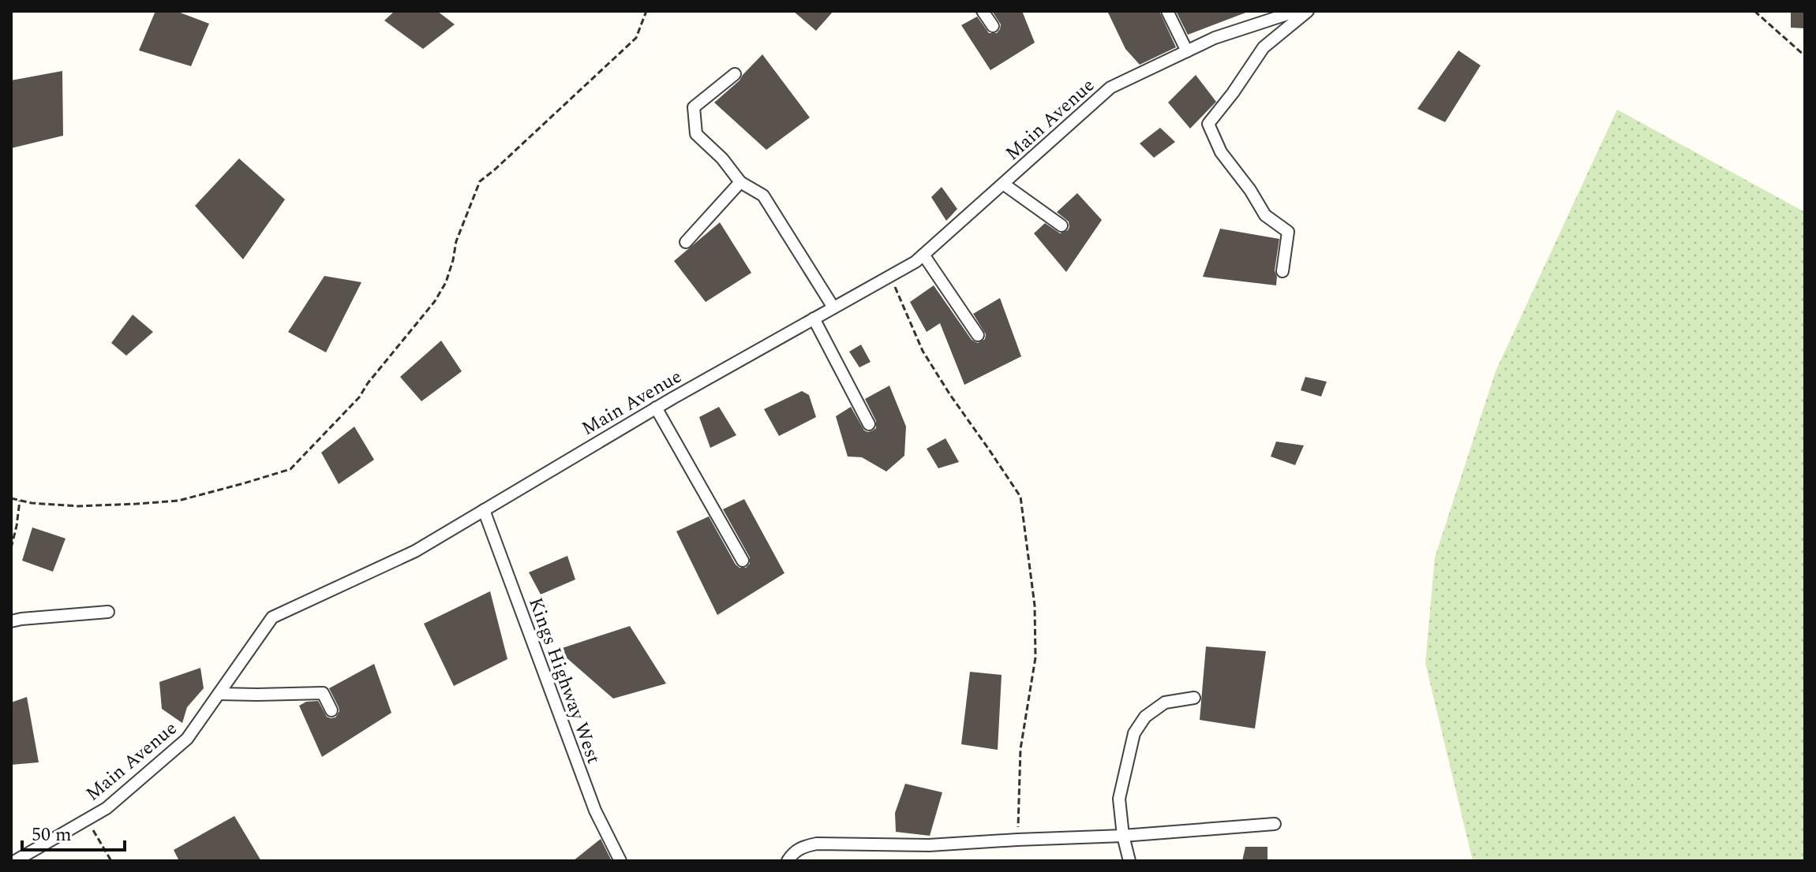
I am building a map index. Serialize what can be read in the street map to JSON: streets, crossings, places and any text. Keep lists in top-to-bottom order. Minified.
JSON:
{"streets":{"street":["Main Avenue","Kings Highway West"]},"crossings":[["Main Avenue","Kings Highway West"]],"scale_bar":"50 m"}
